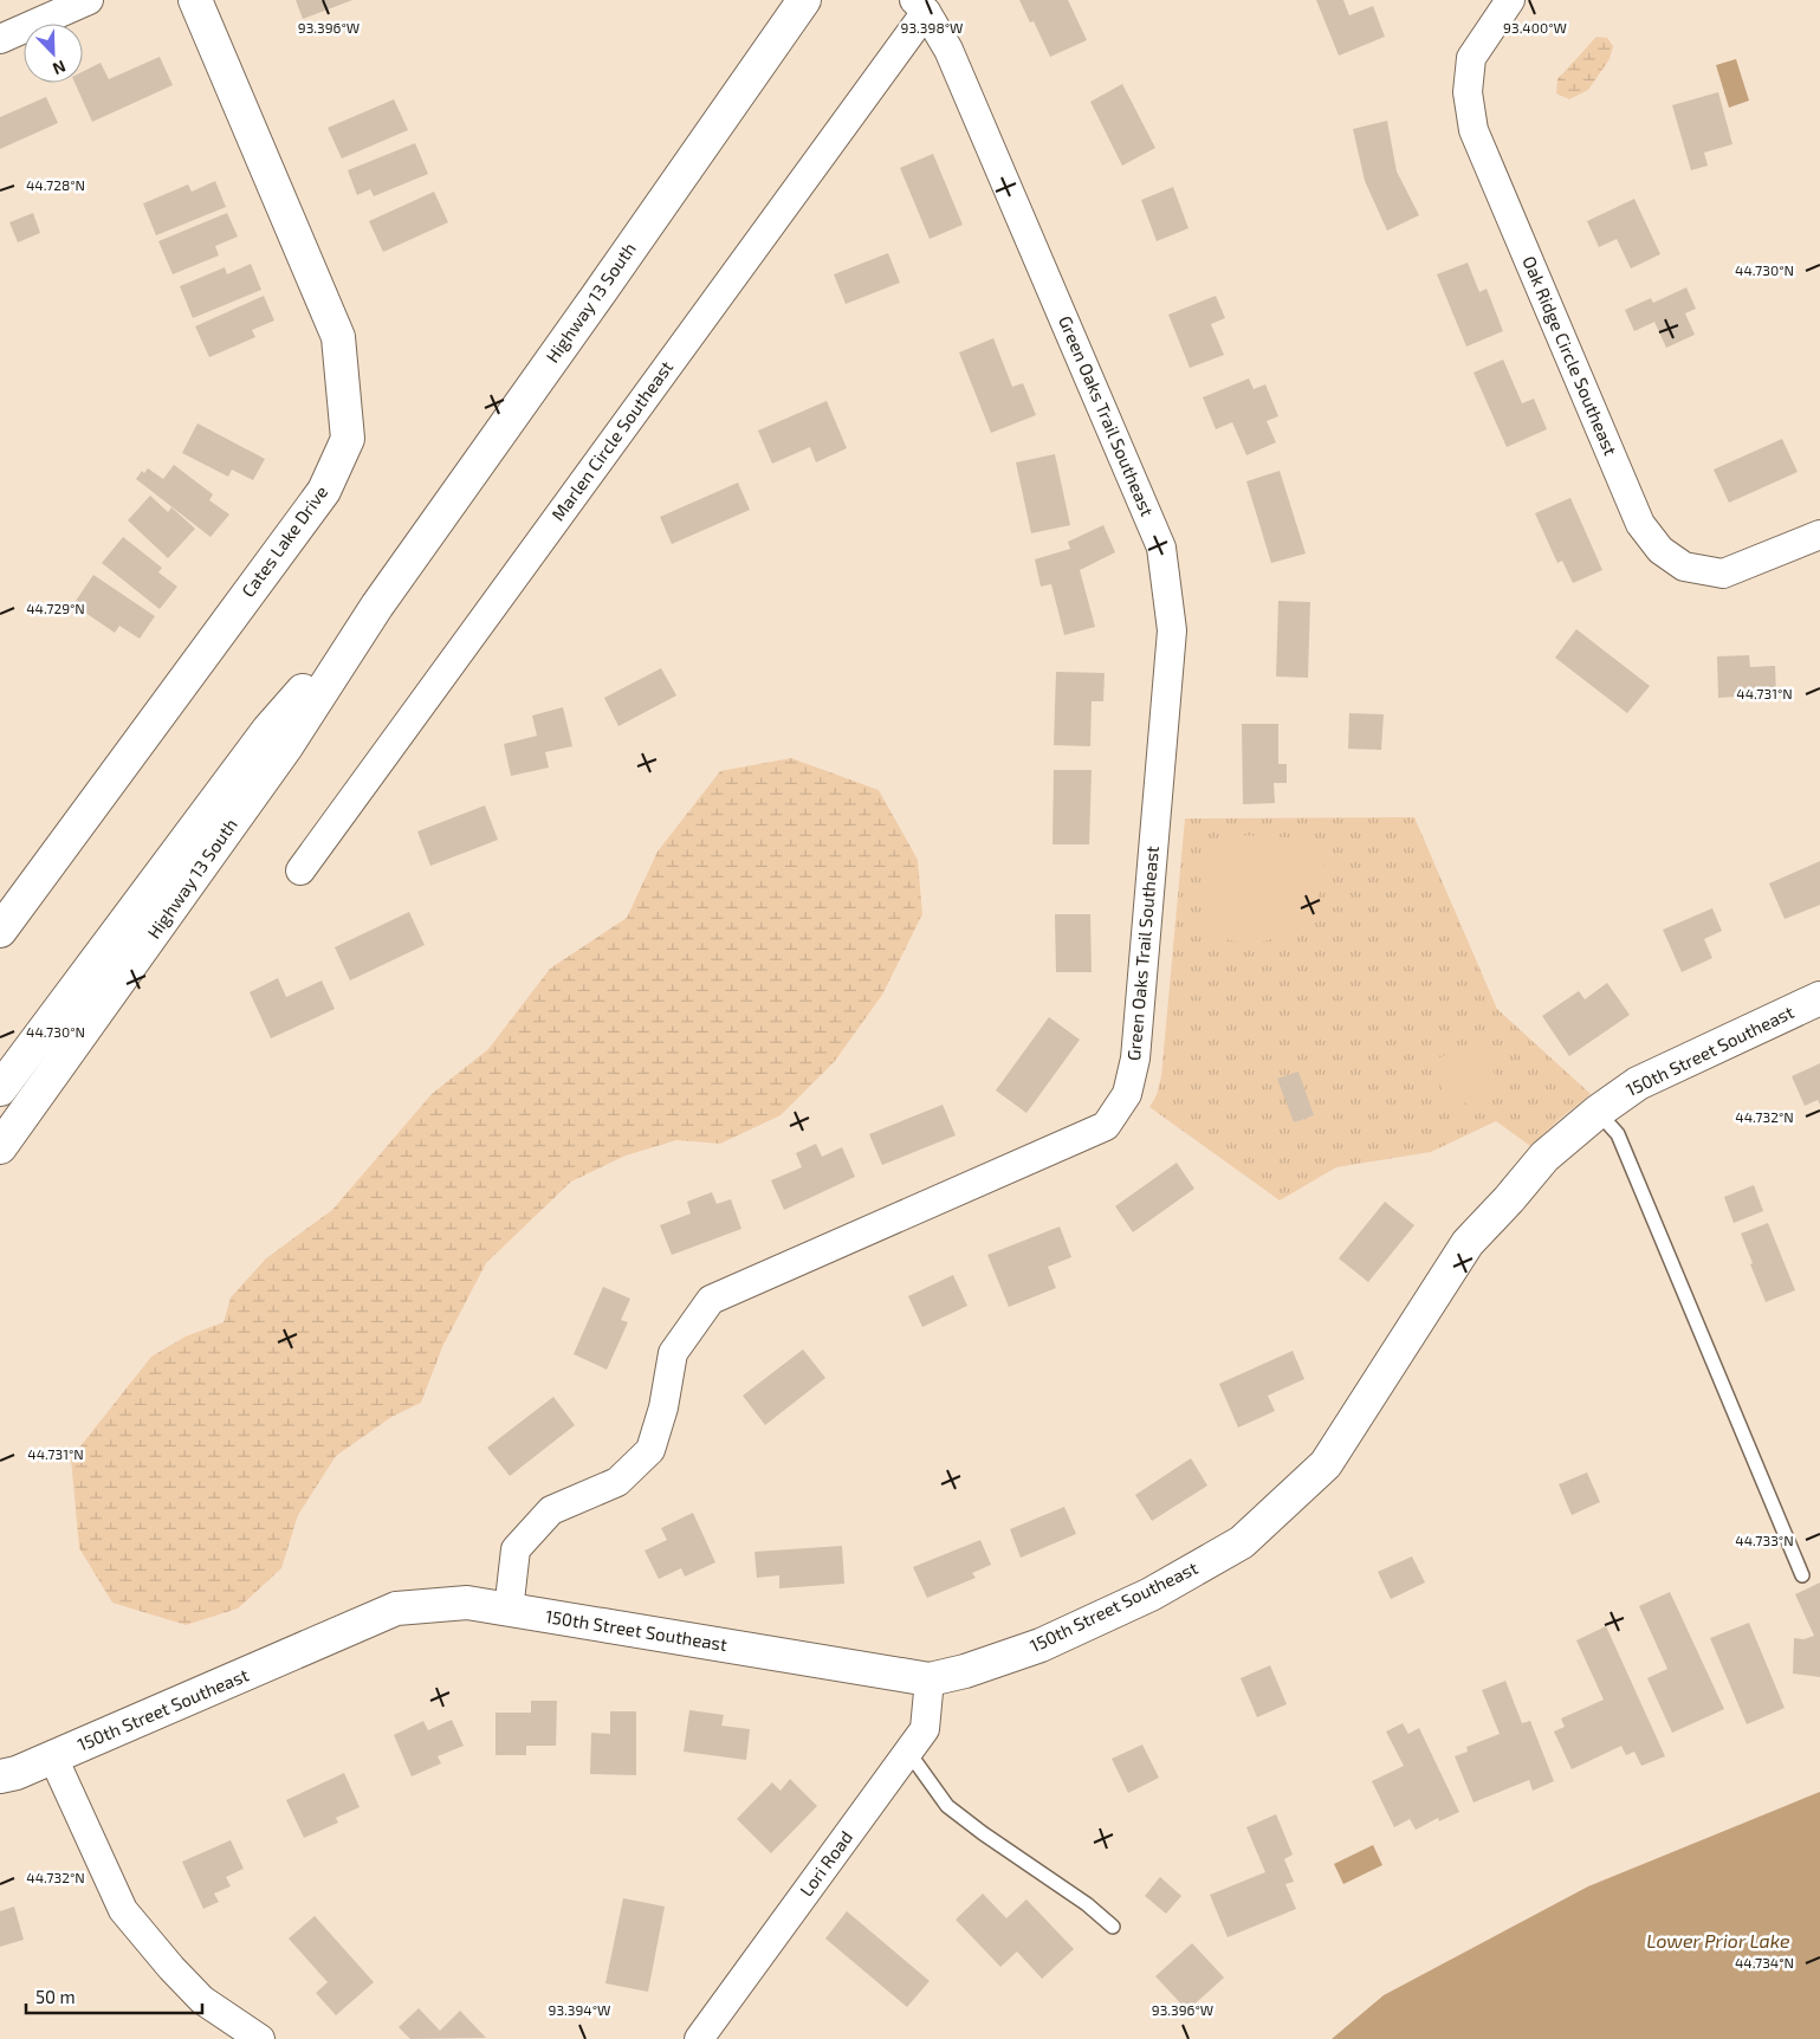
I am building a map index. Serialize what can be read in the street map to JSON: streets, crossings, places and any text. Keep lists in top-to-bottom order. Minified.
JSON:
{"streets":{"street":["Highway 13 South","Oak Ridge Circle Southeast","Green Oaks Trail Southeast","Marlen Circle Southeast","Cates Lake Drive","150th Street Southeast","Lori Road"]},"crossings":[["Green Oaks Trail Southeast","Marlen Circle Southeast"],["Green Oaks Trail Southeast","150th Street Southeast"],["150th Street Southeast","Lori Road"]],"water":["Lower Prior Lake"],"scale_bar":"50 m","north":"bottom right","coordinates":["93.396°W","93.398°W","93.400°W","44.728°N","44.730°N","44.729°N","44.731°N","44.732°N","44.733°N","44.734°N","93.394°W"]}
